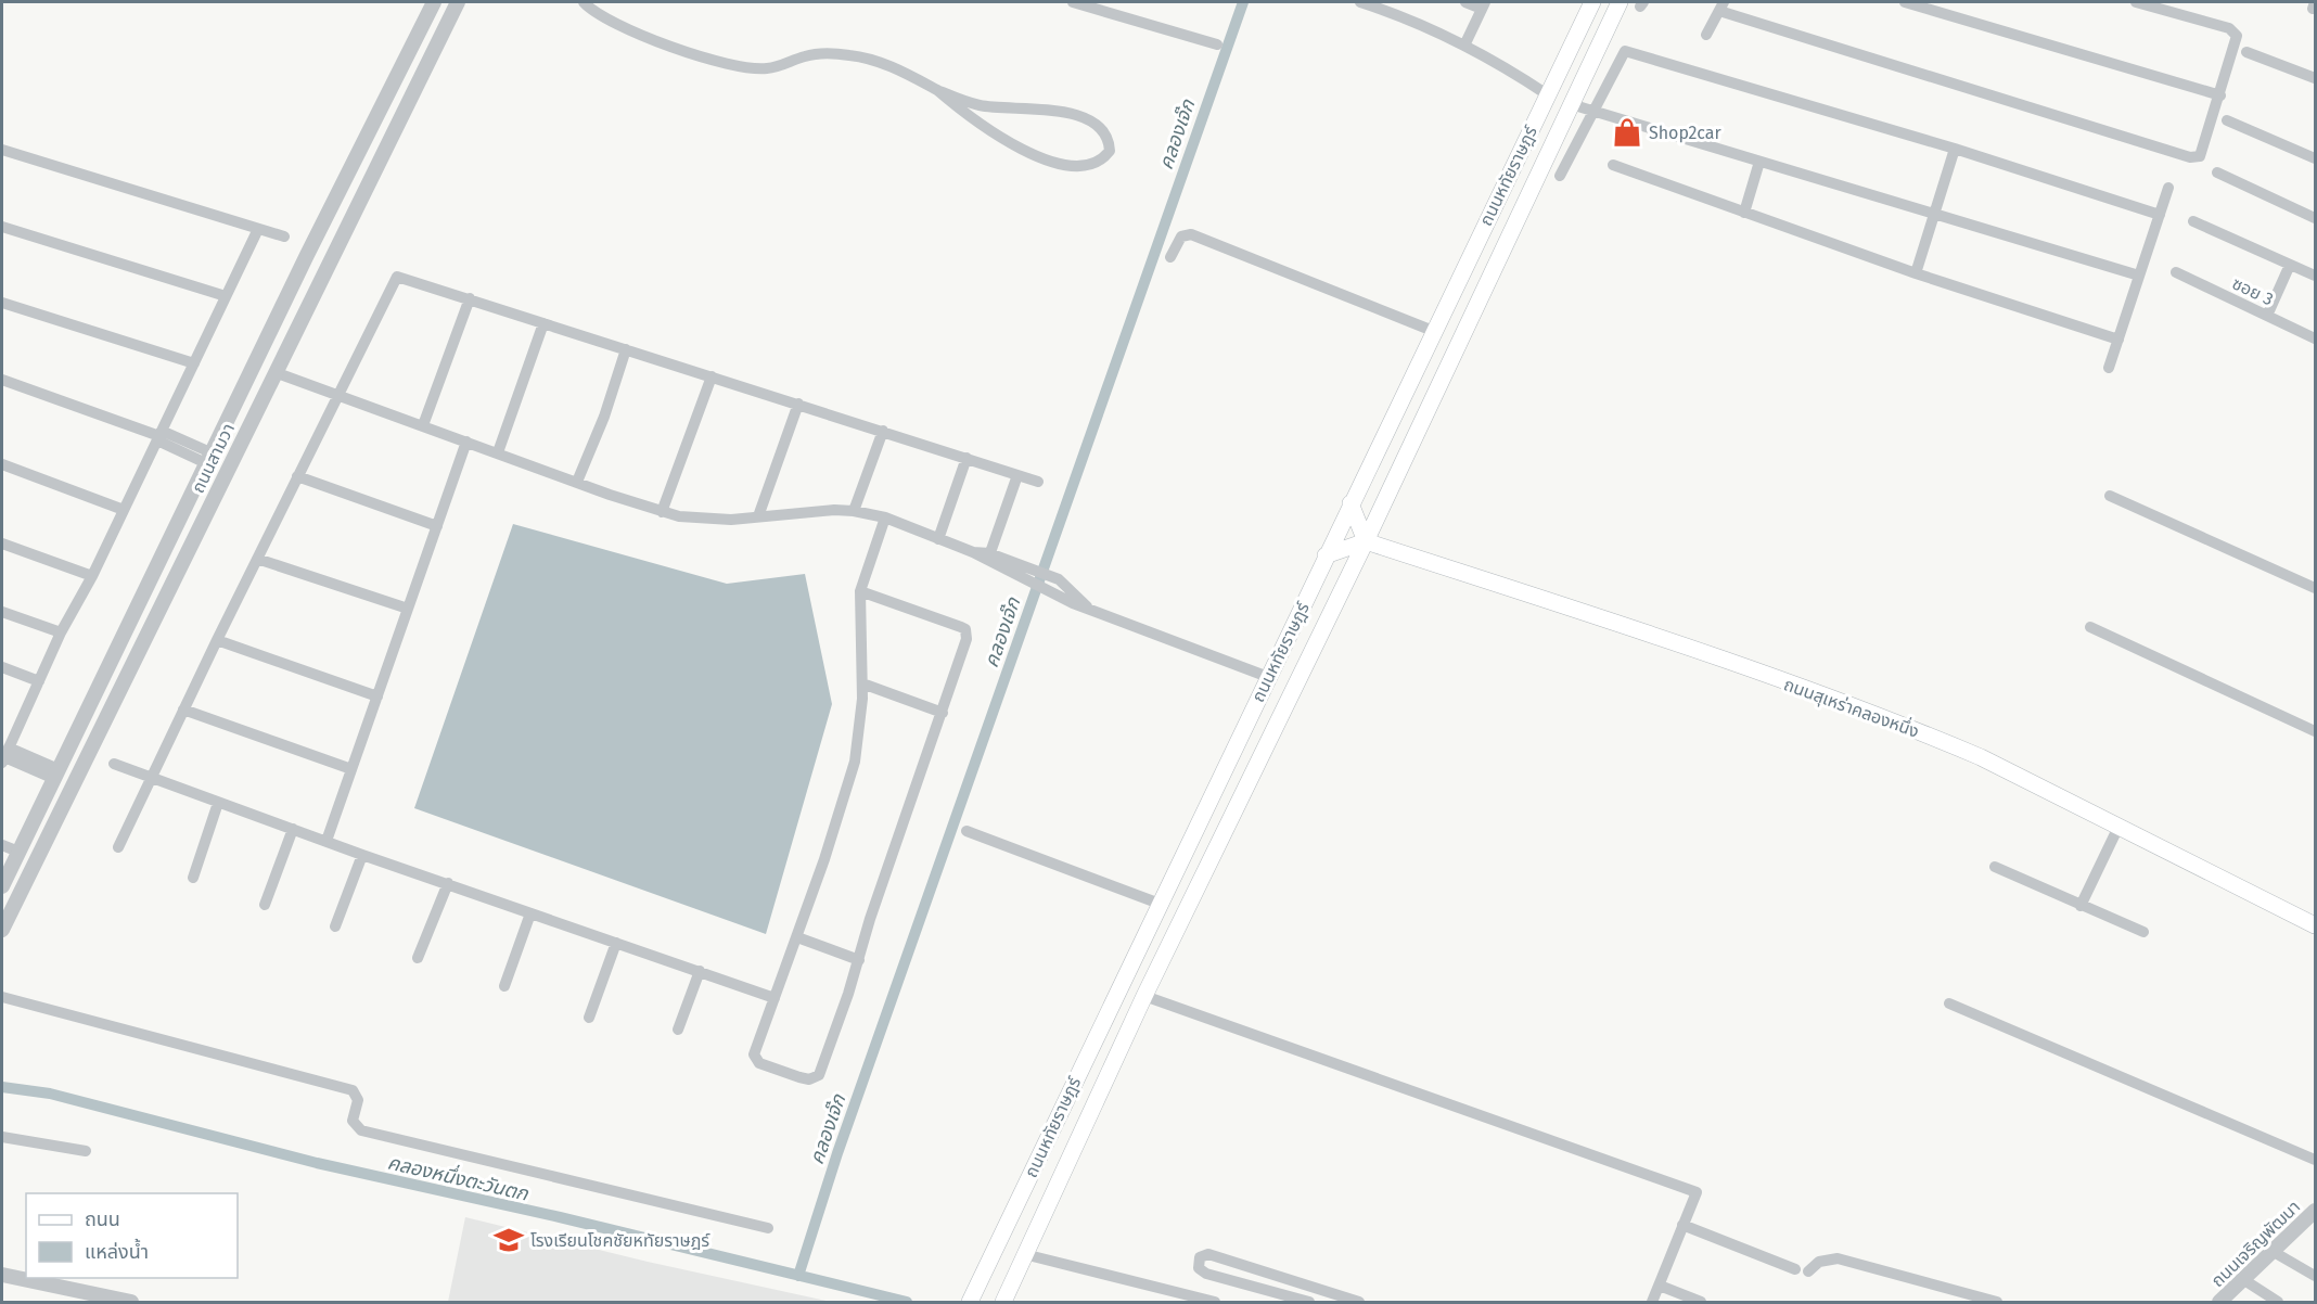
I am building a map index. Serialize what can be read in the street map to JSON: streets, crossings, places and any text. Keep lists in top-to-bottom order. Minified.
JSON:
{"streets":{"main road":["ถนนหทัยราษฎร์","ถนนสุเหร่าคลองหนึ่ง"],"street":["ซอย 3","ถนนสามวา","ถนนเจริญพัฒนา"]},"crossings":[["ถนนหทัยราษฎร์","ถนนสุเหร่าคลองหนึ่ง"]],"water":["คลองเจ๊ก","คลองหนึ่งตะวันตก"],"places":{"shop":["Shop2car"],"school or university":["โรงเรียนโชคชัยหทัยราษฎร์"]},"legend":["ถนน","แหล่งน้ำ"]}
